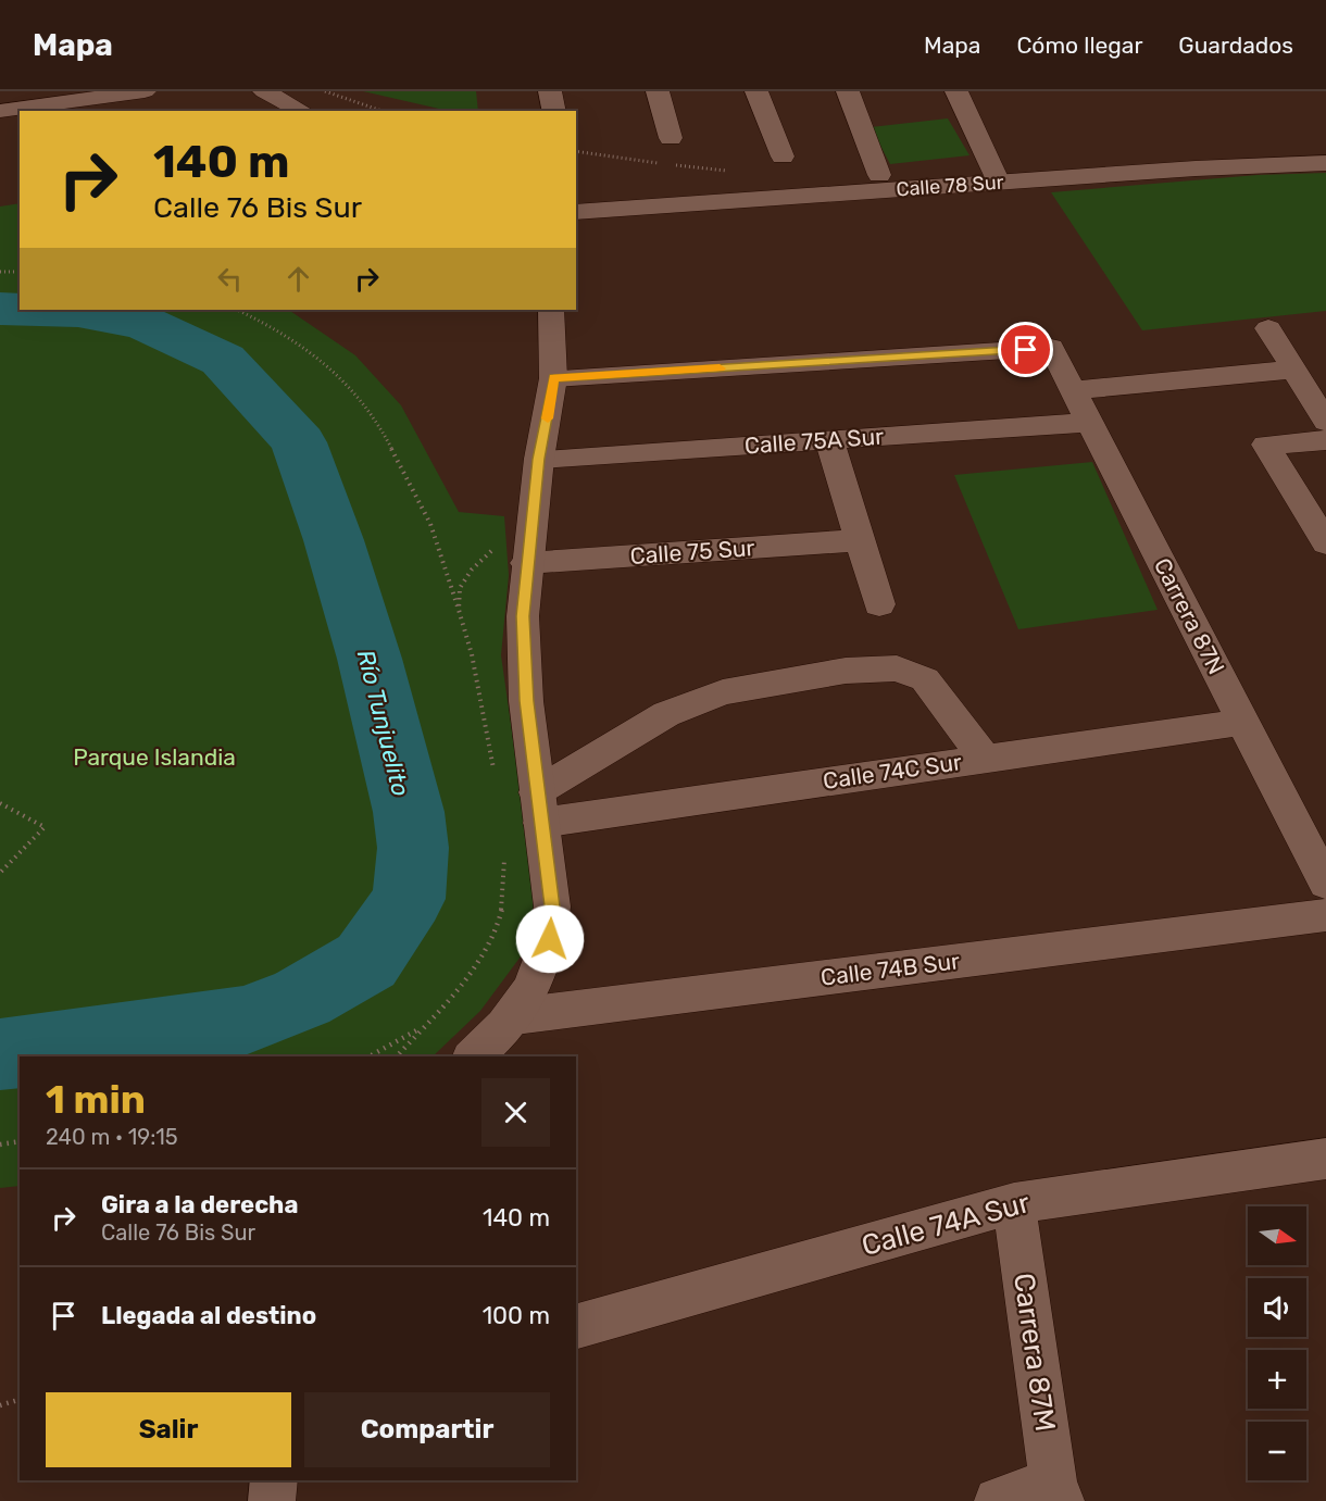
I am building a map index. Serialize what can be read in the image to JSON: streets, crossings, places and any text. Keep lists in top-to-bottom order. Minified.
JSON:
{"streets":{"street":["Calle 78 Sur","Calle 75A Sur","Calle 75 Sur","Carrera 87N","Calle 74C Sur","Calle 74B Sur","Calle 74A Sur","Carrera 87M"]},"crossings":[["Calle 75A Sur","Carrera 87N"],["Carrera 87N","Calle 74C Sur"],["Calle 74A Sur","Carrera 87M"]],"water":["Río Tunjuelito"],"parks":["Parque Islandia"],"north":"right","page":{"header":"Mapa","nav":["Mapa","Cómo llegar","Guardados"],"turn":["140 m","Calle 76 Bis Sur"],"heading":["1 min","240 m · 19:15"],"list":[{"name":"Gira a la derecha","note":"Calle 76 Bis Sur","value":"140 m"},{"name":"Llegada al destino","value":"100 m"}],"map_buttons":["+","−"],"buttons":["Salir","Compartir"]}}
